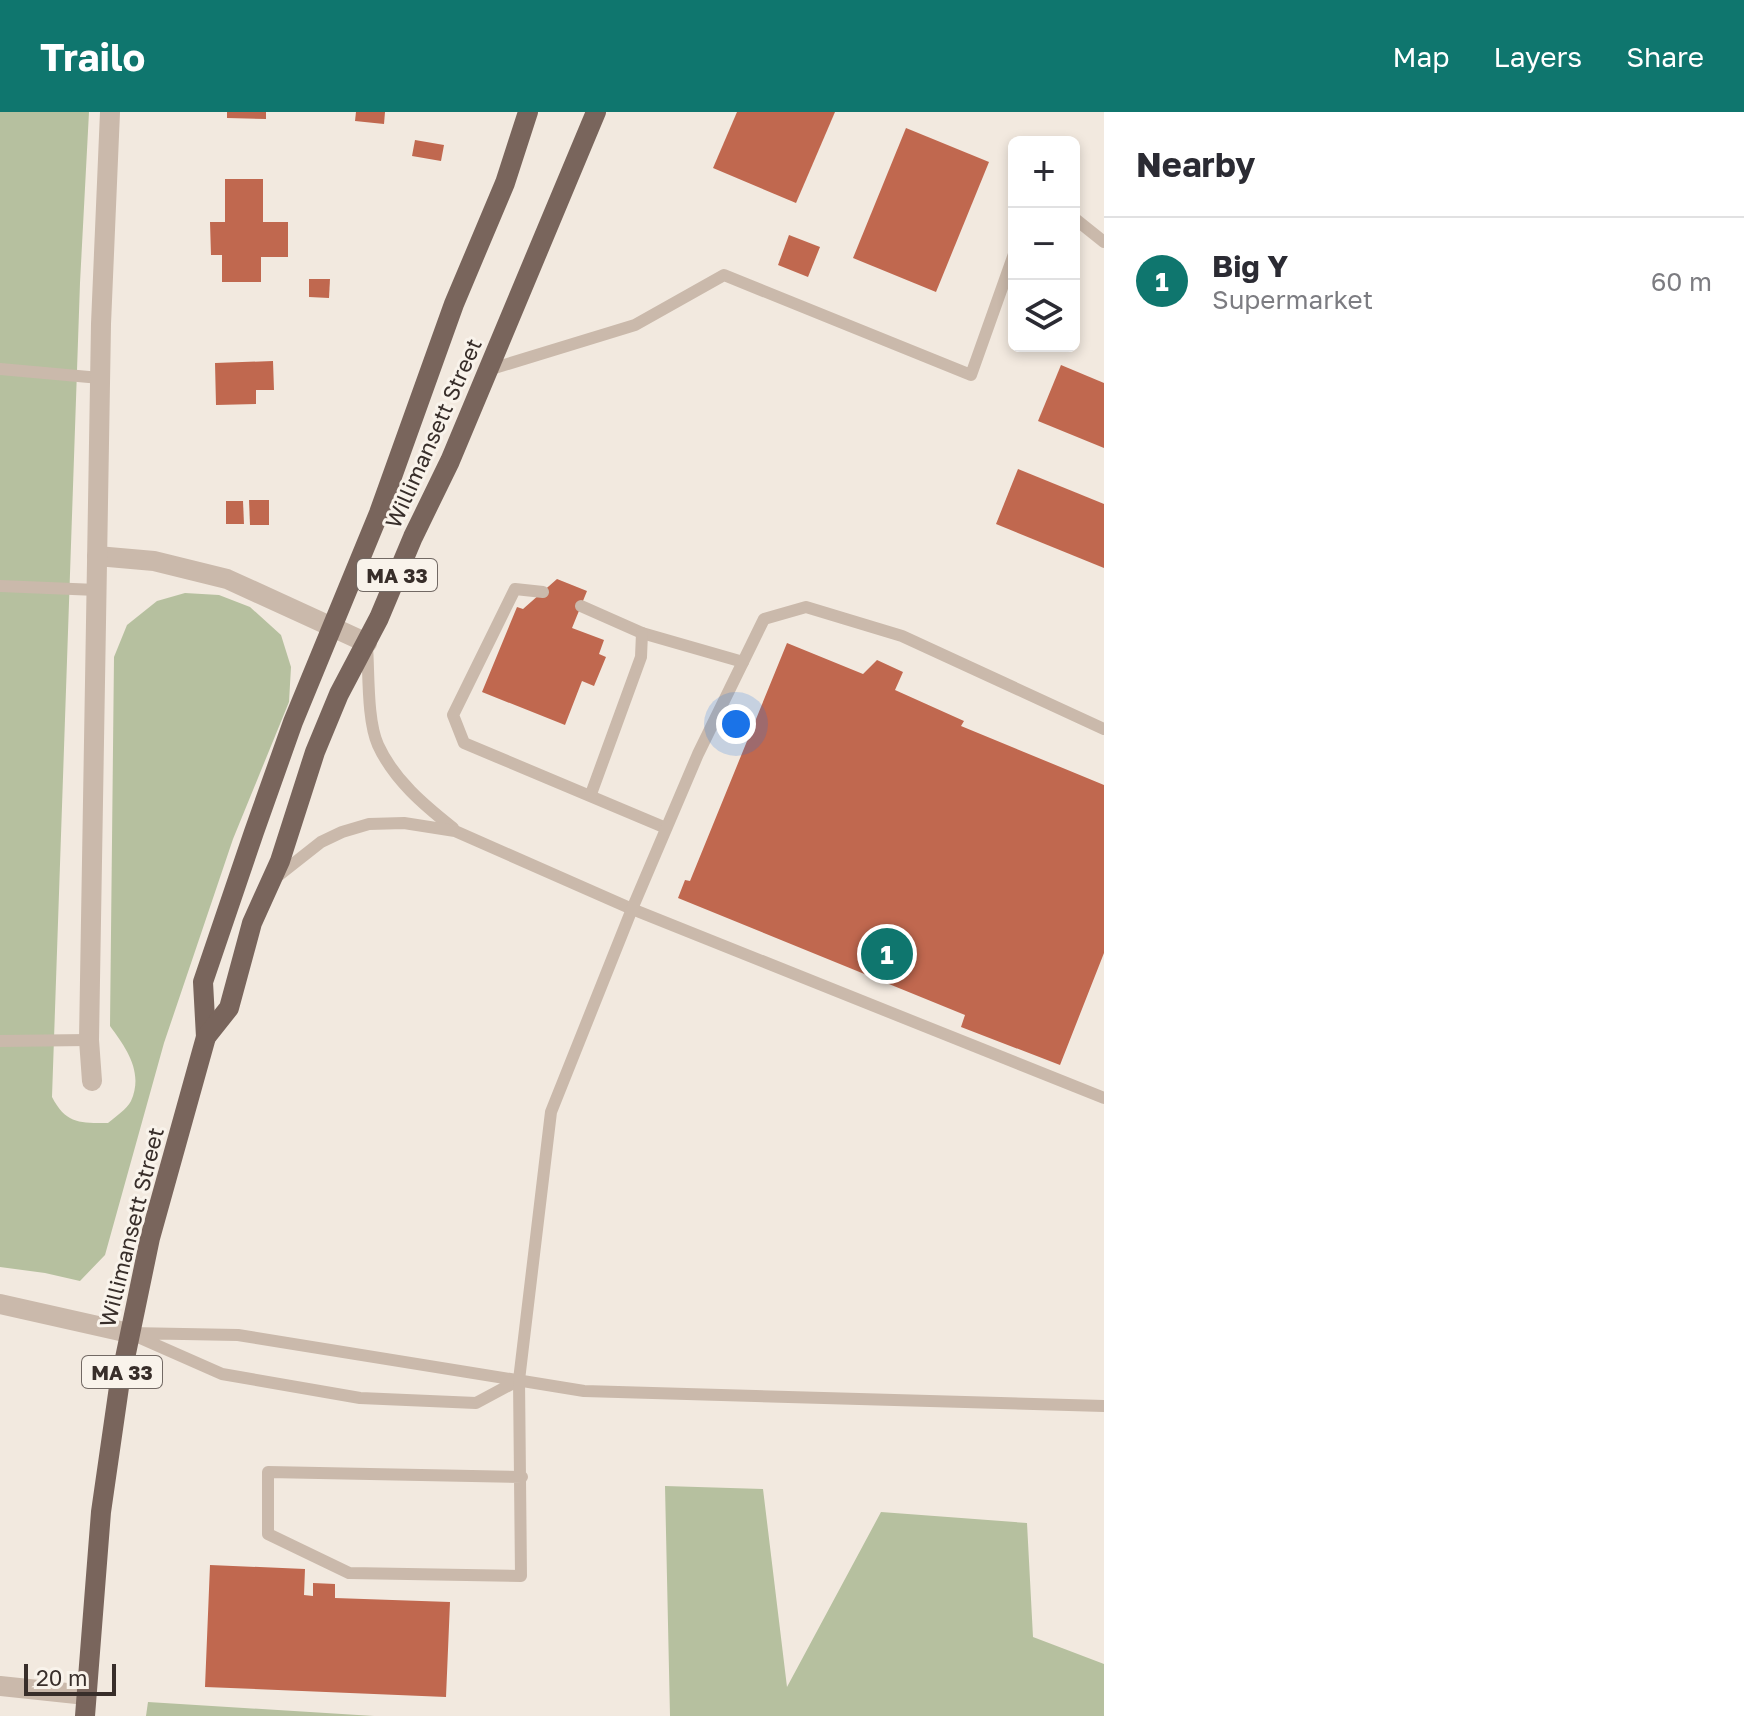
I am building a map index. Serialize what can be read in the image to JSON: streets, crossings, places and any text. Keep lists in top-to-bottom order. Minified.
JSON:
{"streets":{"main road":["Willimansett Street","MA 33"]},"scale_bar":"20 m","page":{"header":"Trailo","nav":["Map","Layers","Share"],"heading":"Nearby","map_buttons":["+","−"],"list":[{"mark":"1","name":"Big Y","note":"Supermarket","value":"60 m"}],"pins":"1","scale":"20 m"}}
